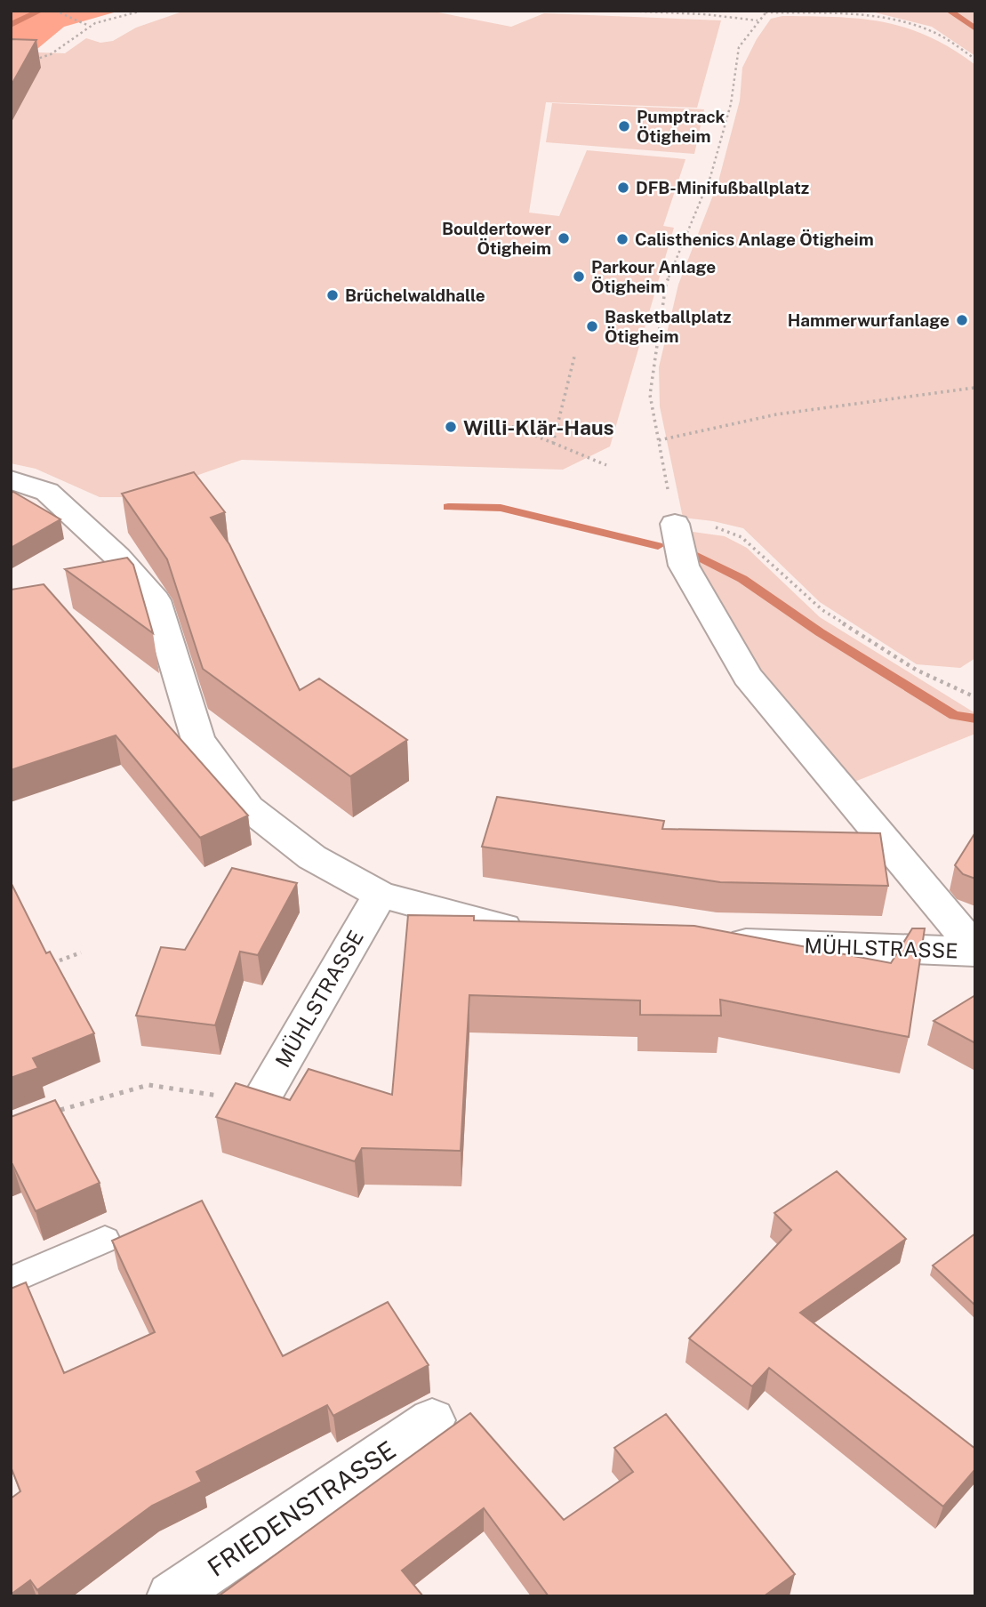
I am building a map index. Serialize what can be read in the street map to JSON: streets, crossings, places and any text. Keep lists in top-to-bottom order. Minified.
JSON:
{"streets":{"street":["MÜHLSTRASSE","FRIEDENSTRASSE"]},"places":["Pumptrack Ötigheim","DFB-Minifußballplatz","Bouldertower Ötigheim","Calisthenics Anlage Ötigheim","Parkour Anlage Ötigheim","Brüchelwaldhalle","Hammerwurfanlage","Basketballplatz Ötigheim","Willi-Klär-Haus"]}
